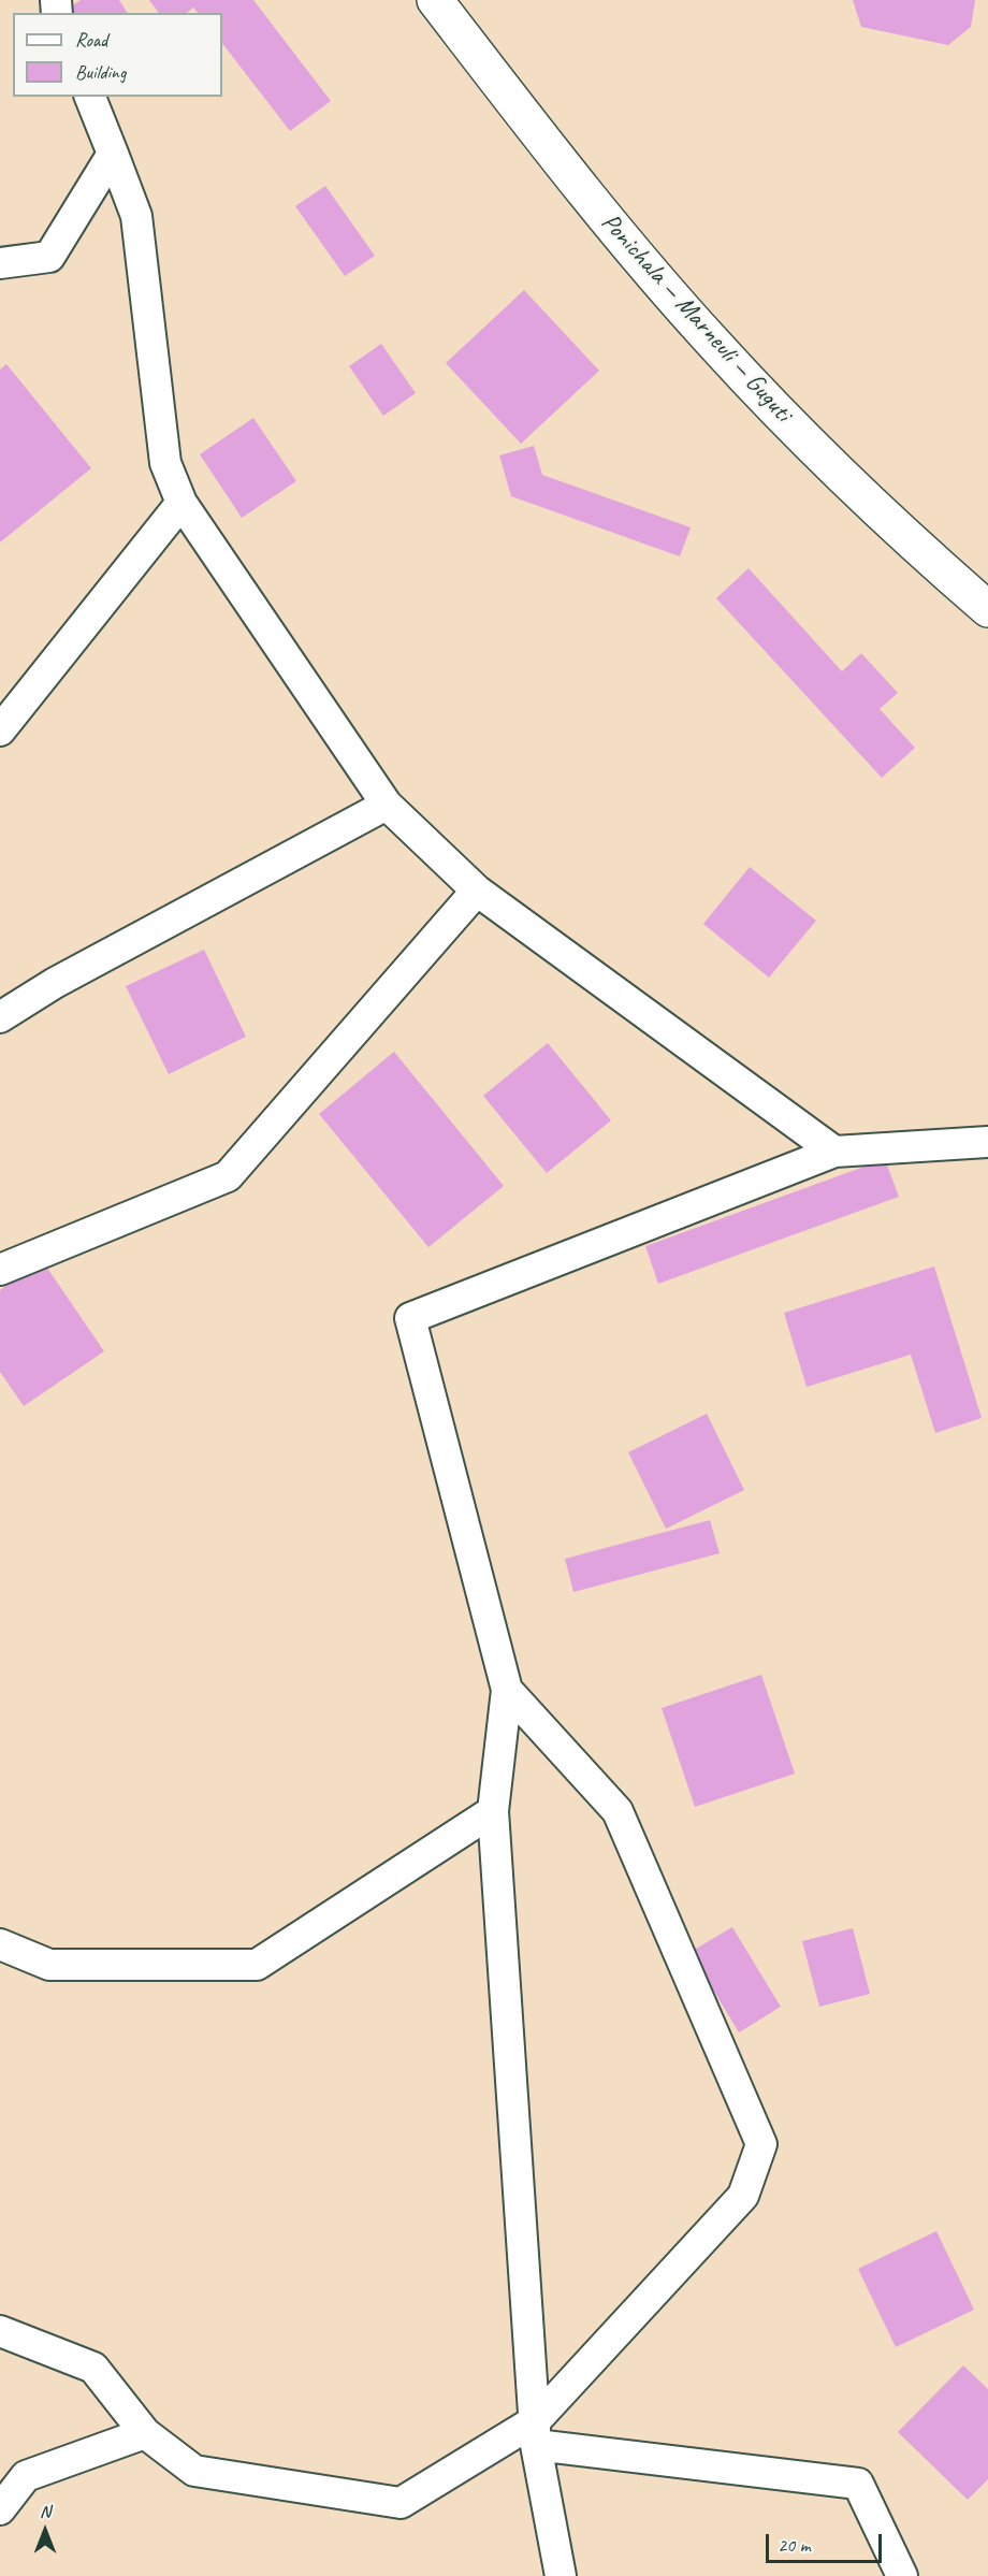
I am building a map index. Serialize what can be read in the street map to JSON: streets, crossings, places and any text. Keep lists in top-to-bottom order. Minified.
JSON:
{"streets":{"highway":["Ponichala — Marneuli — Guguti"]},"legend":["Road","Building"],"scale_bar":"20 m","north":"top"}
